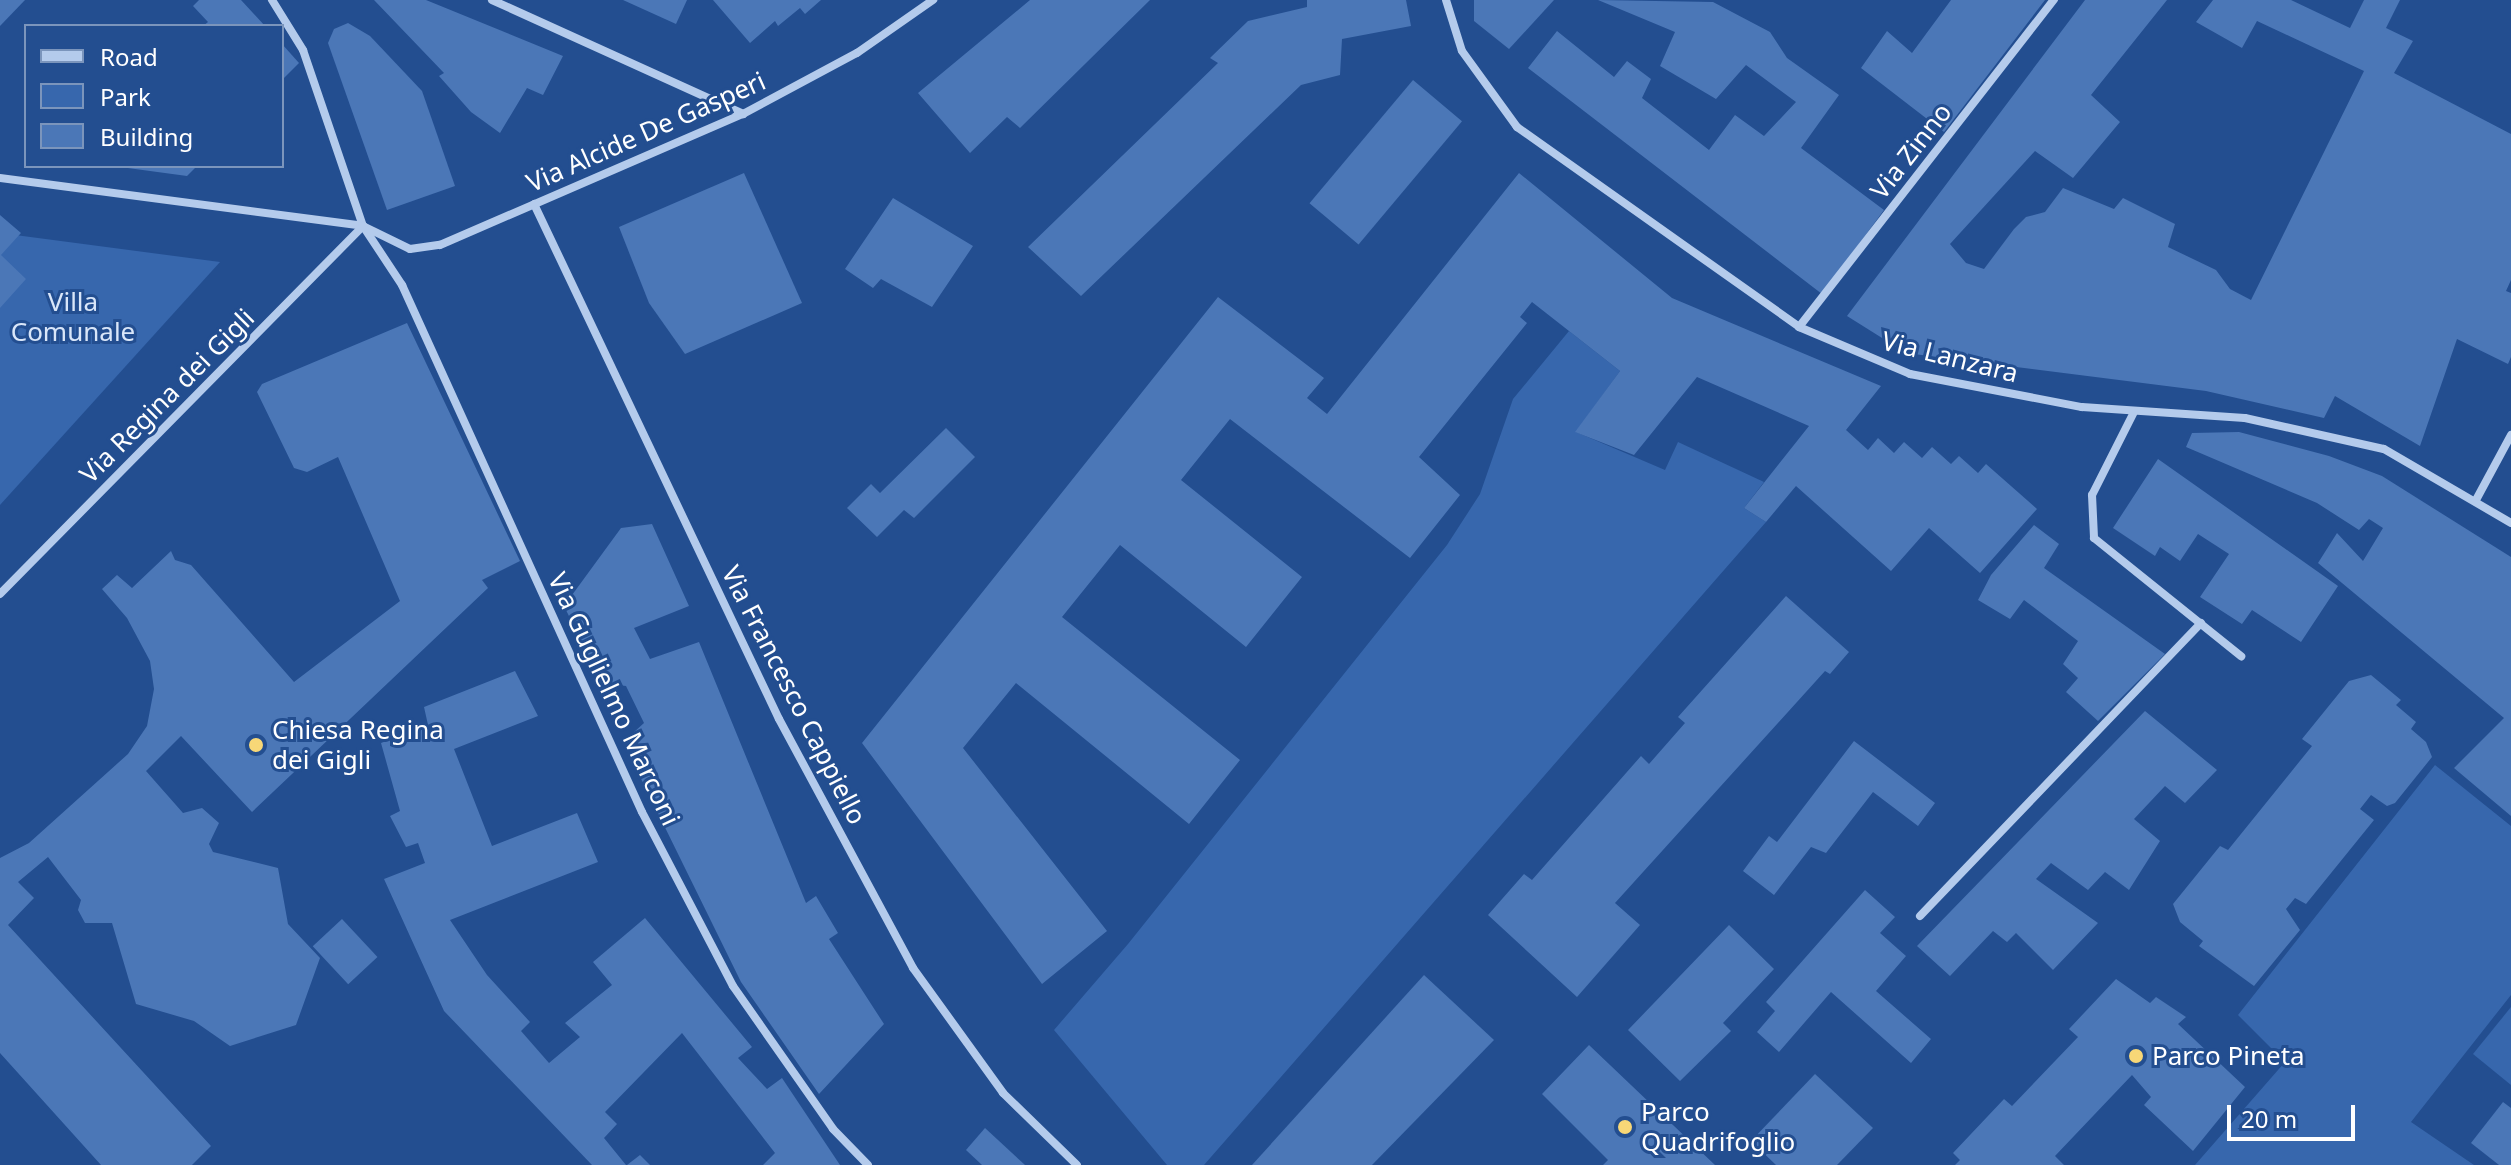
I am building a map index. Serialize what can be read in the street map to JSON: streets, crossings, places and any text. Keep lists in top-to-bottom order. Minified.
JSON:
{"streets":{"street":["Via Alcide De Gasperi","Via Zinno","Via Lanzara","Via Regina dei Gigli","Via Francesco Cappiello","Via Guglielmo Marconi"]},"crossings":[["Via Alcide De Gasperi","Via Regina dei Gigli"],["Via Alcide De Gasperi","Via Francesco Cappiello"],["Via Alcide De Gasperi","Via Guglielmo Marconi"],["Via Zinno","Via Lanzara"],["Via Regina dei Gigli","Via Guglielmo Marconi"]],"parks":["Villa Comunale"],"places":["Chiesa Regina dei Gigli","Parco Pineta","Parco Quadrifoglio"],"legend":["Road","Park","Building"],"scale_bar":"20 m"}
